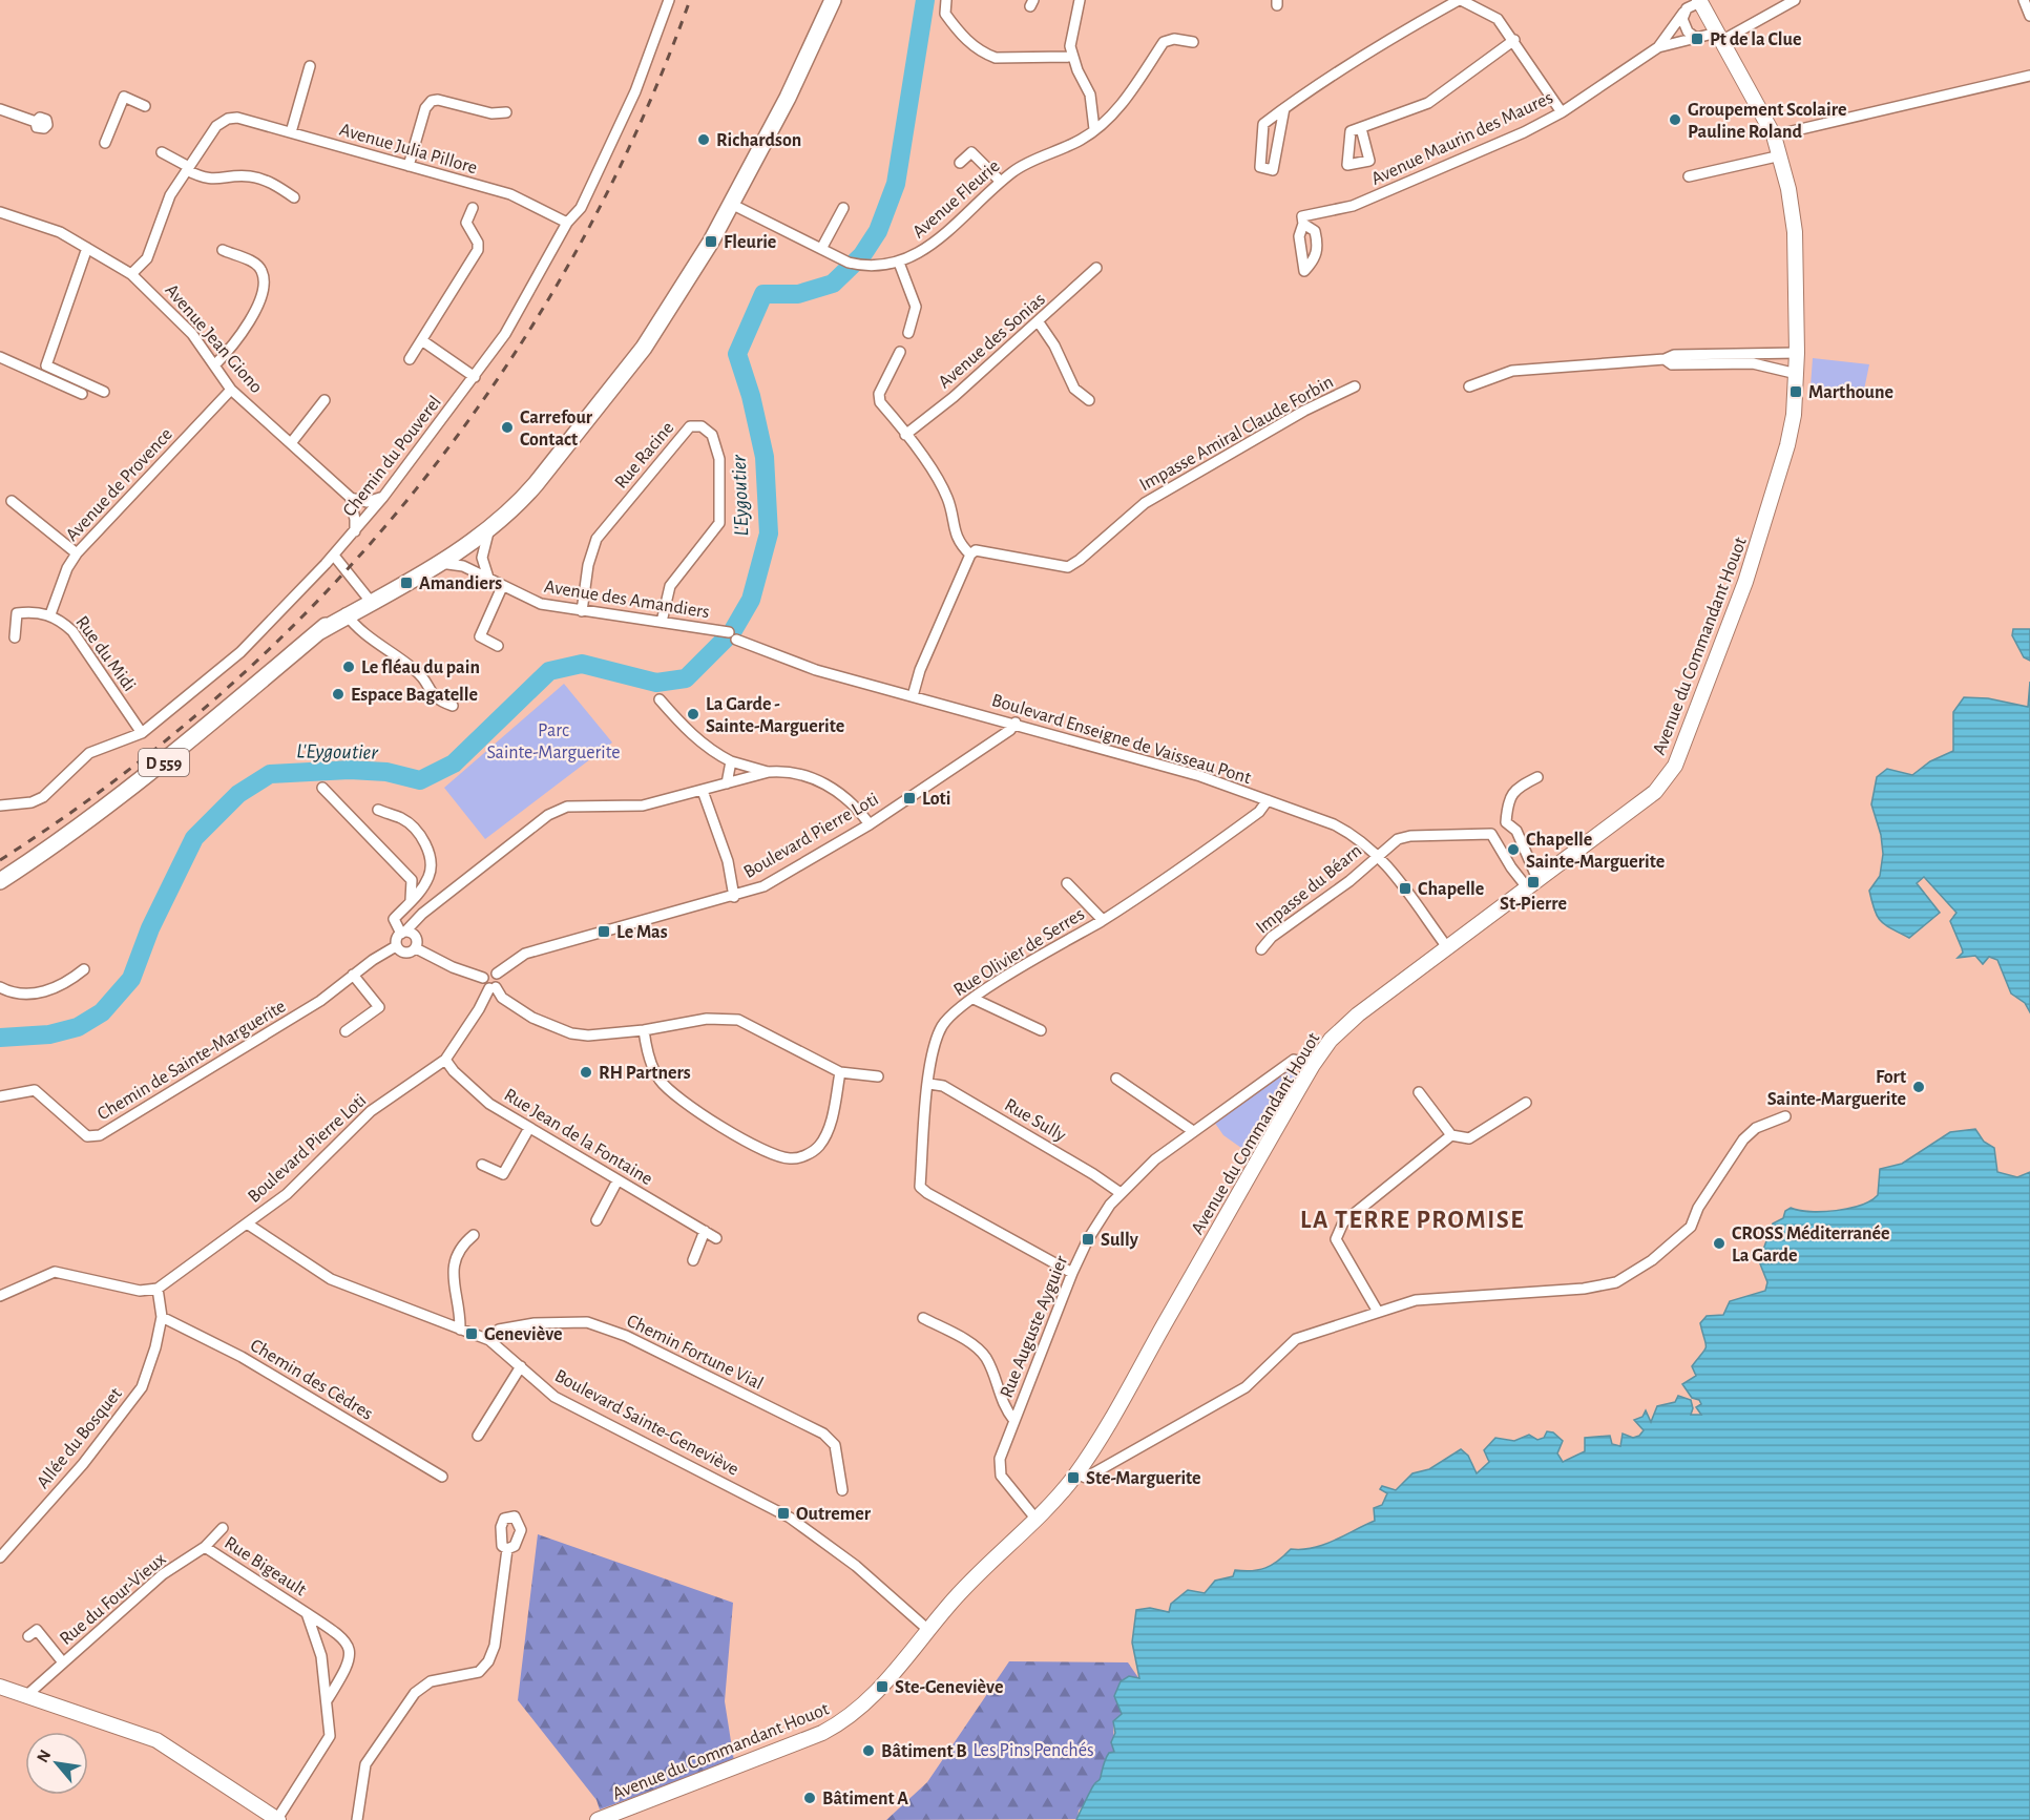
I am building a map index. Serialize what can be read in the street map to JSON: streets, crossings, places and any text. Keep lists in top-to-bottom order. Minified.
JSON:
{"streets":{"main road":["Avenue du Commandant Houot","D 559"],"street":["Avenue Maurin des Maures","Avenue Julia Pillore","Avenue Fleurie","Avenue Jean Giono","Avenue des Sonias","Impasse Amiral Claude Forbin","Rue Racine","Chemin du Pouverel","Avenue de Provence","Avenue des Amandiers","Rue du Midi","Boulevard Enseigne de Vaisseau Pont","Boulevard Pierre Loti","Impasse du Béarn","Rue Olivier de Serres","Chemin de Sainte-Marguerite","Rue Sully","Rue Jean de la Fontaine","Rue Auguste Ayguier","Chemin Fortune Vial","Chemin des Cèdres","Boulevard Sainte-Geneviève","Allée du Bosquet","Rue Bigeault","Rue du Four-Vieux"]},"crossings":[["Avenue Maurin des Maures","Avenue du Commandant Houot"],["Avenue Julia Pillore","Chemin du Pouverel"],["Avenue Fleurie","D 559"],["Avenue Jean Giono","Avenue de Provence"],["Rue Racine","Avenue des Amandiers"],["Chemin du Pouverel","Rue du Midi"],["Avenue de Provence","Rue du Midi"],["Avenue des Amandiers","Boulevard Enseigne de Vaisseau Pont"],["Avenue des Amandiers","D 559"],["Avenue du Commandant Houot","Boulevard Enseigne de Vaisseau Pont"],["Avenue du Commandant Houot","Rue Auguste Ayguier"],["Avenue du Commandant Houot","Boulevard Sainte-Geneviève"],["Boulevard Enseigne de Vaisseau Pont","Boulevard Pierre Loti"],["Boulevard Enseigne de Vaisseau Pont","Impasse du Béarn"],["Boulevard Enseigne de Vaisseau Pont","Rue Olivier de Serres"],["Boulevard Pierre Loti","Rue Jean de la Fontaine"],["Boulevard Pierre Loti","Boulevard Sainte-Geneviève"],["Rue Olivier de Serres","Rue Sully"],["Rue Olivier de Serres","Rue Auguste Ayguier"],["Rue Sully","Rue Auguste Ayguier"],["Chemin Fortune Vial","Boulevard Sainte-Geneviève"],["Chemin des Cèdres","Allée du Bosquet"],["Rue Bigeault","Rue du Four-Vieux"]],"districts":["LA TERRE PROMISE"],"water":["L'Eygoutier"],"parks":["Parc Sainte-Marguerite","Les Pins Penchés"],"places":{"transit":["Pt de la Clue","Fleurie","Marthoune","Amandiers","Loti","St-Pierre","Chapelle","Le Mas","Sully","Geneviève","Ste-Marguerite","Outremer","Ste-Geneviève"],"other":["Groupement Scolaire Pauline Roland","Richardson","Carrefour Contact","Le fléau du pain","Espace Bagatelle","La Garde - Sainte-Marguerite","Chapelle Sainte-Marguerite","RH Partners","Fort Sainte-Marguerite","CROSS Méditerranée La Garde","Bâtiment B","Bâtiment A"]},"north":"top left"}
